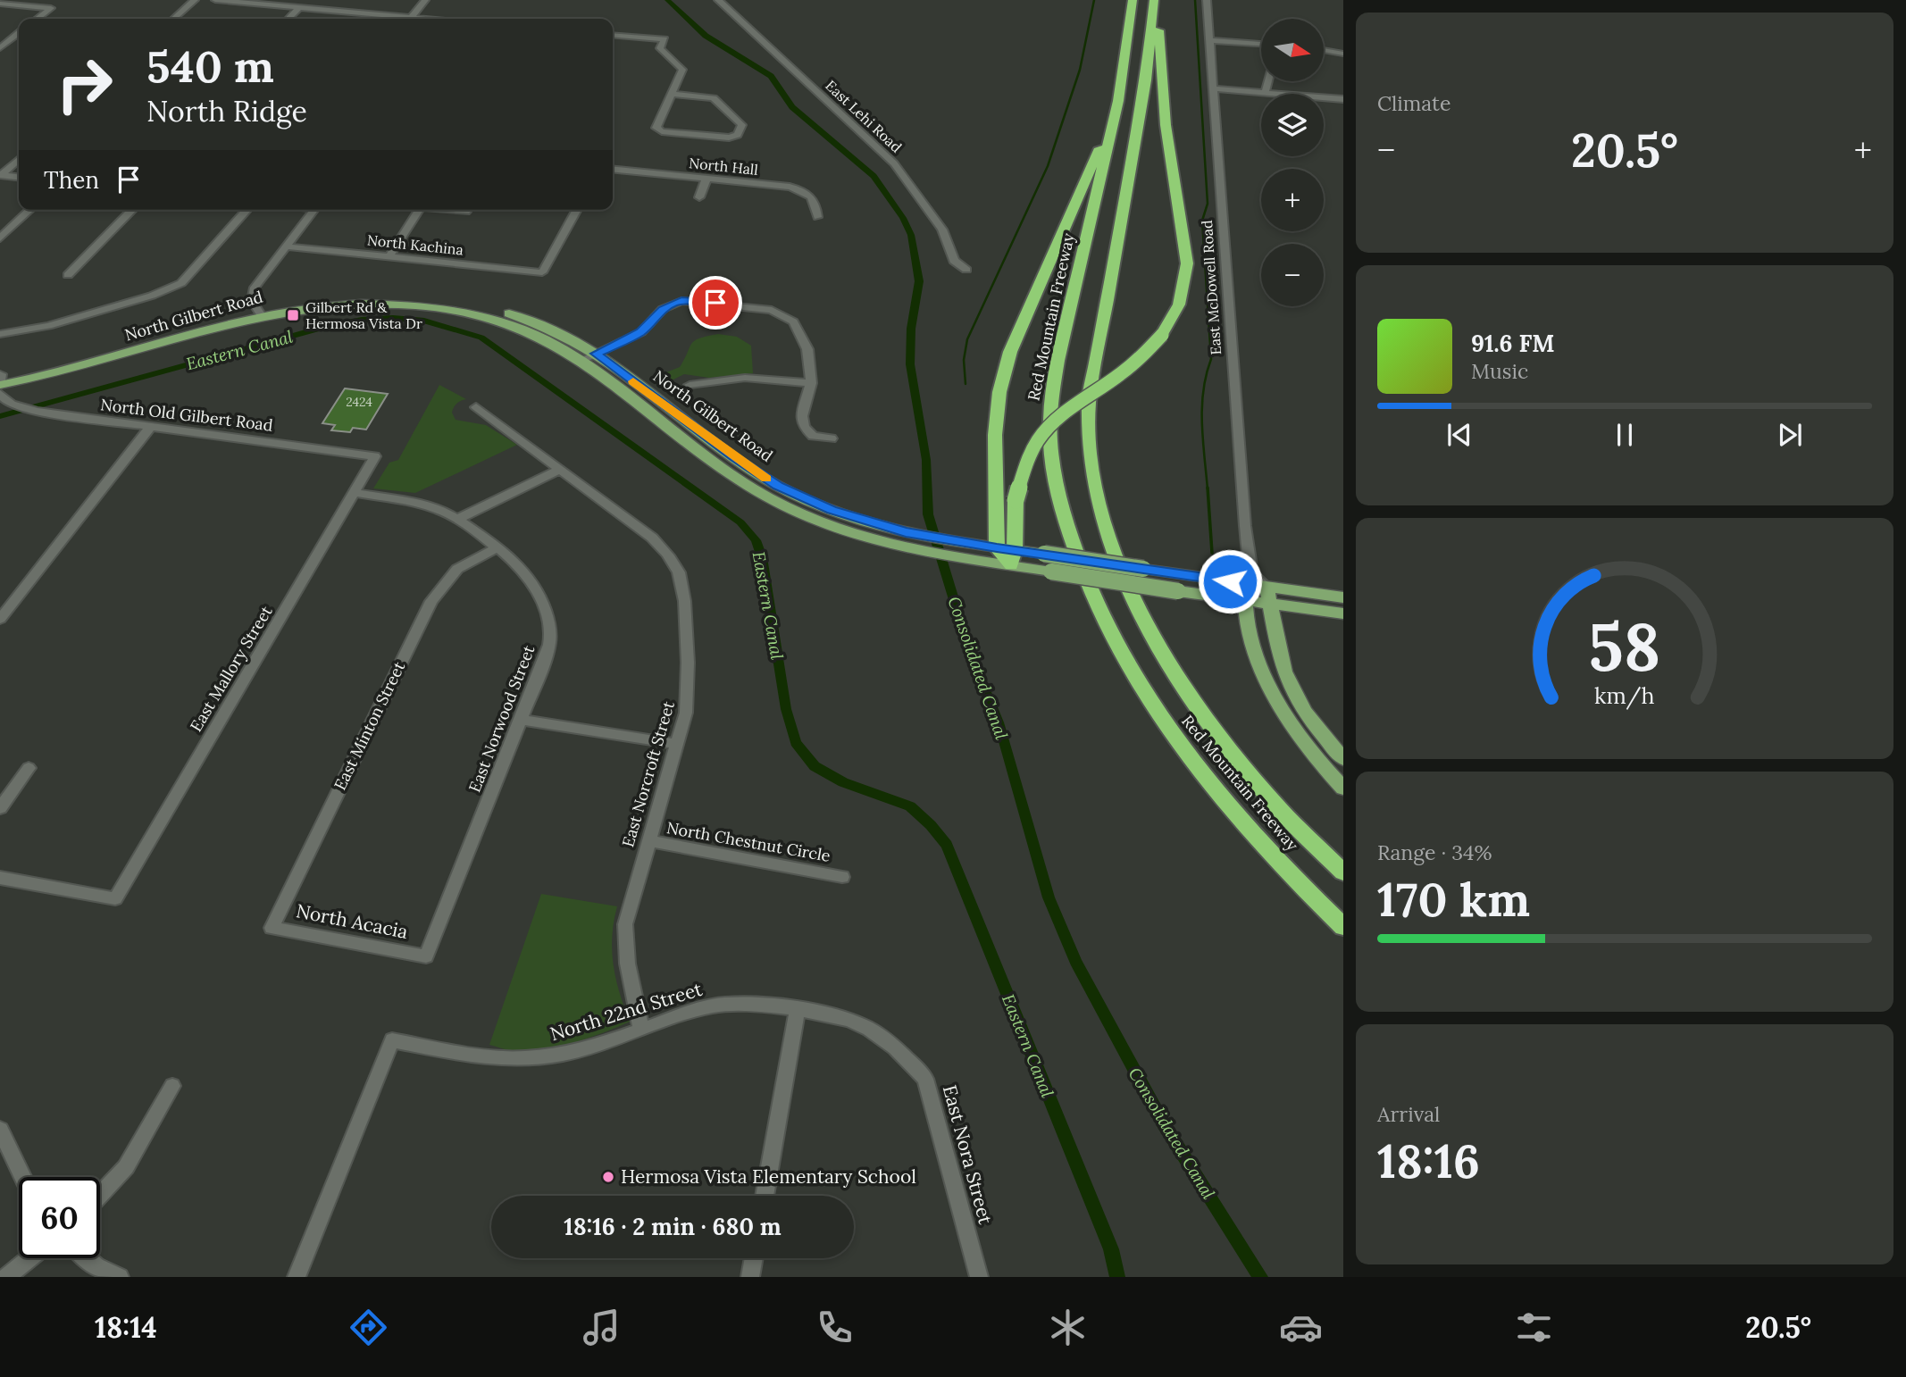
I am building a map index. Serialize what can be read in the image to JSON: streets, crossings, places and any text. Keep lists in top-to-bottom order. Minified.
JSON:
{"streets":{"highway":["Red Mountain Freeway"],"main road":["East McDowell Road","North Gilbert Road"],"street":["East Lehi Road","North Hall","North Kachina","North Old Gilbert Road","East Mallory Street","East Norwood Street","East Minton Street","East Norcroft Street","North Chestnut Circle","North Acacia","North 22nd Street","East Nora Street"]},"crossings":[["East McDowell Road","North Gilbert Road"],["North Old Gilbert Road","East Mallory Street"],["East Mallory Street","East Norwood Street"],["East Norwood Street","East Minton Street"],["East Norwood Street","North Acacia"],["East Minton Street","North Acacia"],["East Norcroft Street","North Chestnut Circle"],["East Norcroft Street","North 22nd Street"],["North 22nd Street","East Nora Street"]],"water":["Eastern Canal","Consolidated Canal"],"places":{"transit":["Gilbert Rd & Hermosa Vista Dr"],"other":["Hermosa Vista Elementary School"]},"house_numbers":["2424"],"north":"right","page":{"tile":["Climate",["Range · 34%","170 km"],["Arrival","18:16"]],"map_buttons":["+","−"],"turn":["540 m","North Ridge"],"heat":["−","20.5°","+"],"then":"Then","song":["91.6 FM","Music"],"limit":"60","trip":"18:16 · 2 min · 680 m","tabs":["18:14","20.5°"],"gauge":["58","km/h"]}}
